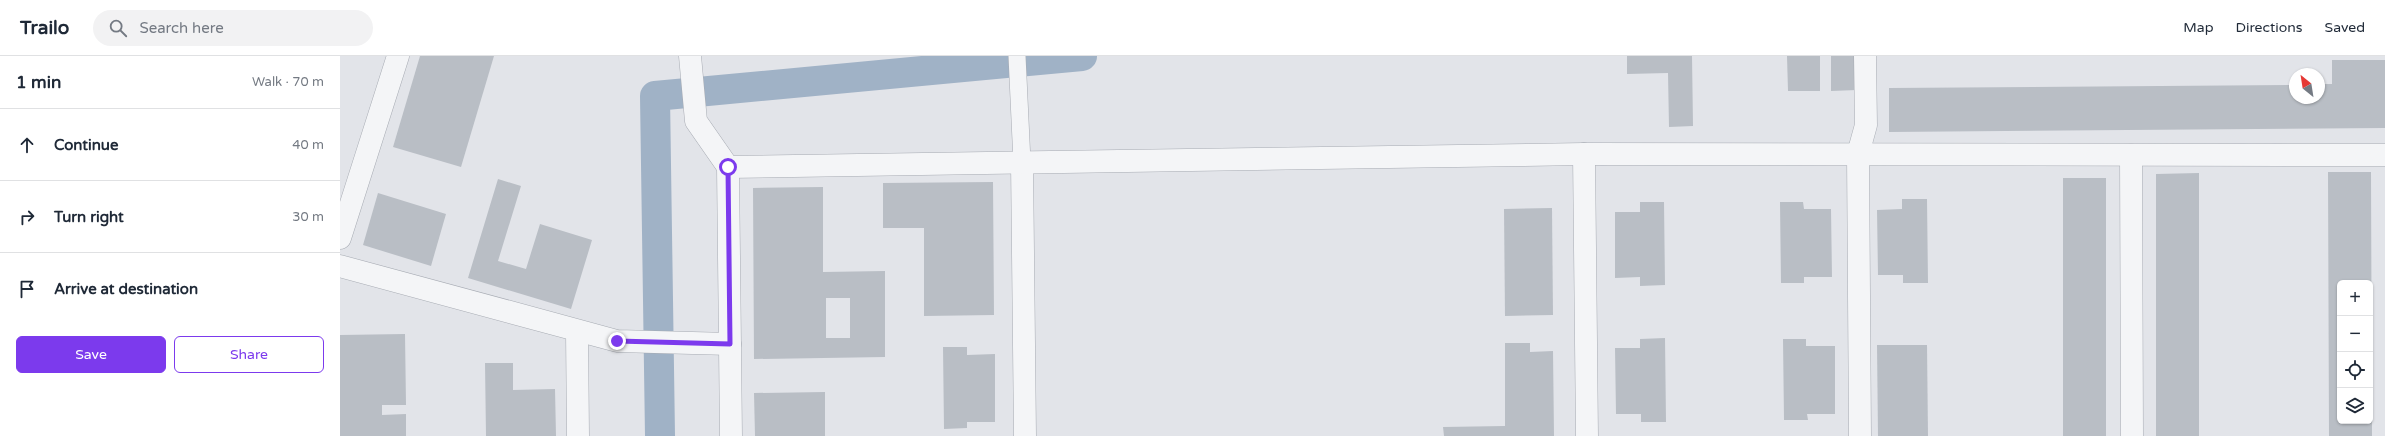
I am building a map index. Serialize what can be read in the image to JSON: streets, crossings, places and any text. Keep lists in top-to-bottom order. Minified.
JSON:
{"north":"top left","page":{"header":"Trailo","search":"Search here","nav":["Map","Directions","Saved"],"heading":["1 min","Walk · 70 m"],"list":[["Continue","40 m"],["Turn right","30 m"],"Arrive at destination"],"map_buttons":["+","−"],"buttons":["Save","Share"]}}
